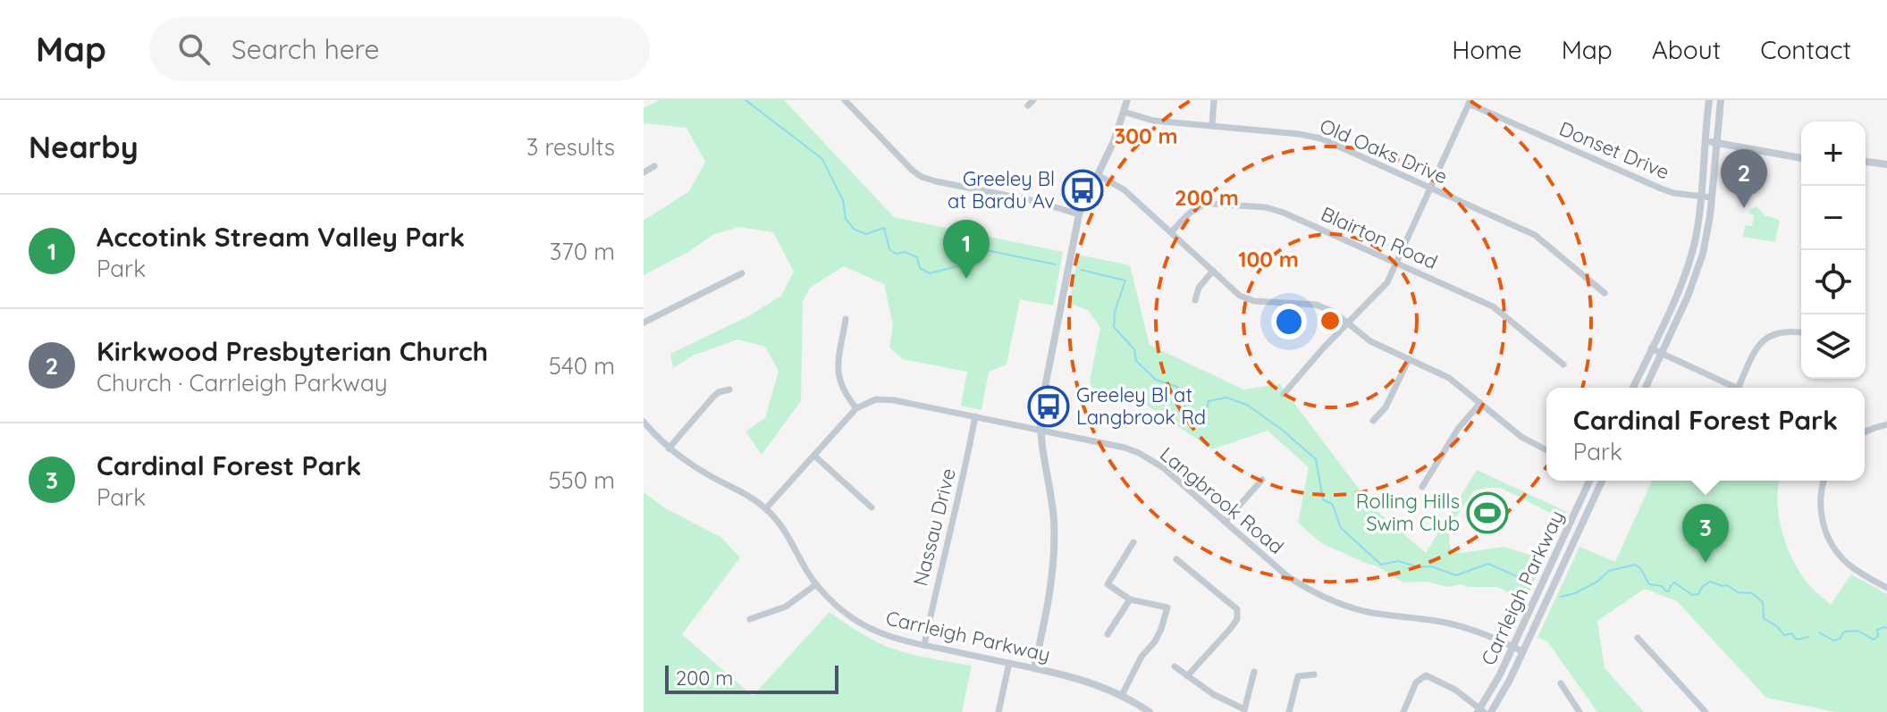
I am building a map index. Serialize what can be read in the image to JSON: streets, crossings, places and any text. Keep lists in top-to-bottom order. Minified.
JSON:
{"streets":{"street":["Donset Drive","Old Oaks Drive","Blairton Road","Langbrook Road","Nassau Drive","Carrleigh Parkway"]},"crossings":[["Langbrook Road","Nassau Drive"],["Langbrook Road","Carrleigh Parkway"],["Nassau Drive","Carrleigh Parkway"]],"places":{"bus stop":["Greeley Bl at Bardu Av","Greeley Bl at Langbrook Rd"],"sports":["Rolling Hills Swim Club"]},"scale_bar":"200 m","page":{"header":"Map","search":"Search here","nav":["Home","Map","About","Contact"],"heading":["Nearby","3 results"],"map_buttons":["+","−"],"pins":["2","1","3"],"list":[{"mark":"1","name":"Accotink Stream Valley Park","note":"Park","value":"370 m"},{"mark":"2","name":"Kirkwood Presbyterian Church","note":"Church · Carrleigh Parkway","value":"540 m"},{"mark":"3","name":"Cardinal Forest Park","note":"Park","value":"550 m"}],"popup":["Cardinal Forest Park","Park"],"scale":"200 m"},"rings":["300 m","200 m","100 m"]}
